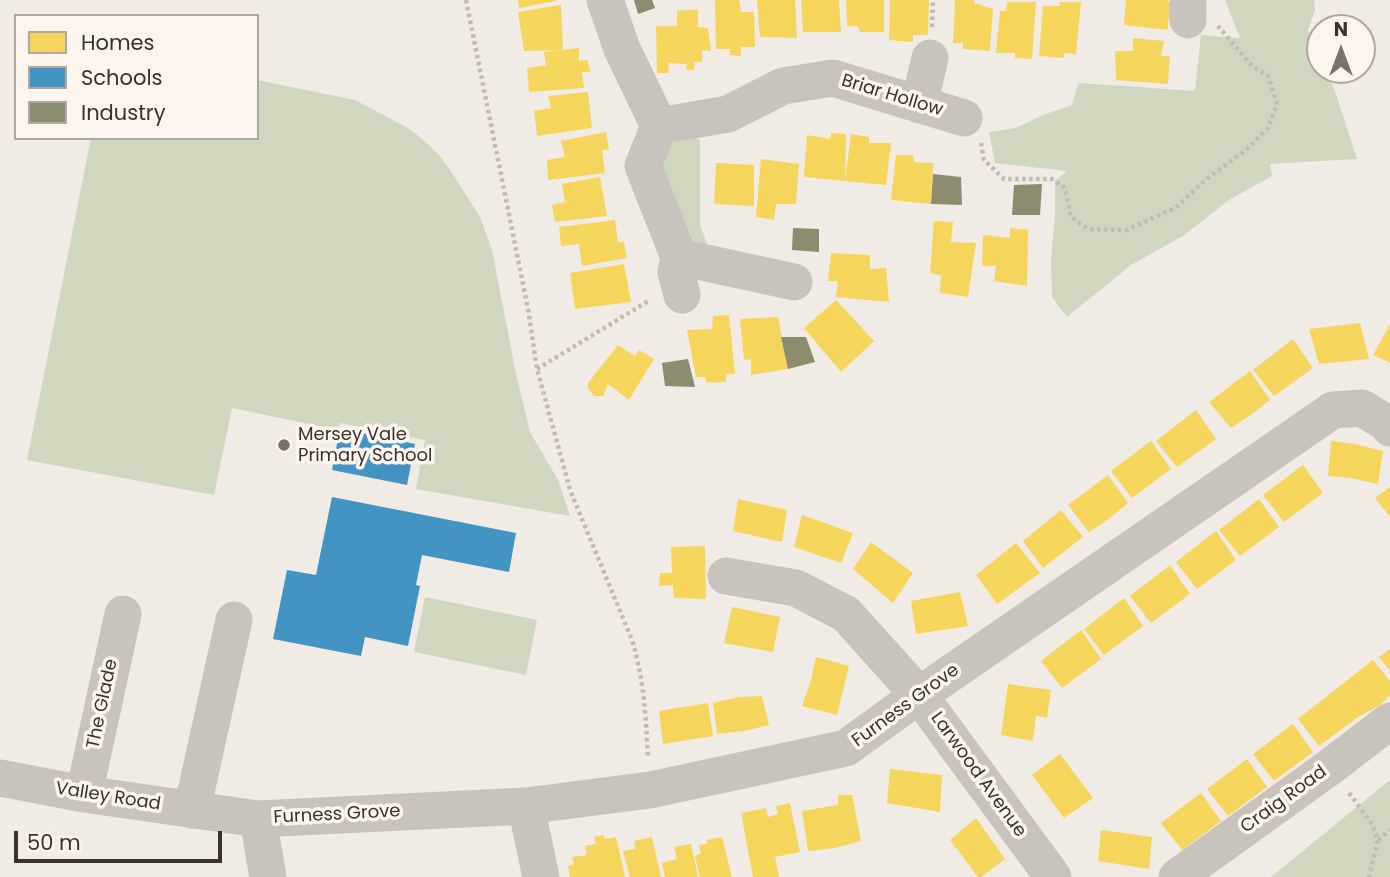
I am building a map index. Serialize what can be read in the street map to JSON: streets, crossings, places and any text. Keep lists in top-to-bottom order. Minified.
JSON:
{"streets":{"street":["Briar Hollow","The Glade","Furness Grove","Larwood Avenue","Valley Road","Craig Road"]},"crossings":[["The Glade","Valley Road"],["Furness Grove","Larwood Avenue"],["Furness Grove","Valley Road"]],"places":["Mersey Vale Primary School"],"legend":["Homes","Schools","Industry"],"scale_bar":"50 m","north":"top"}
